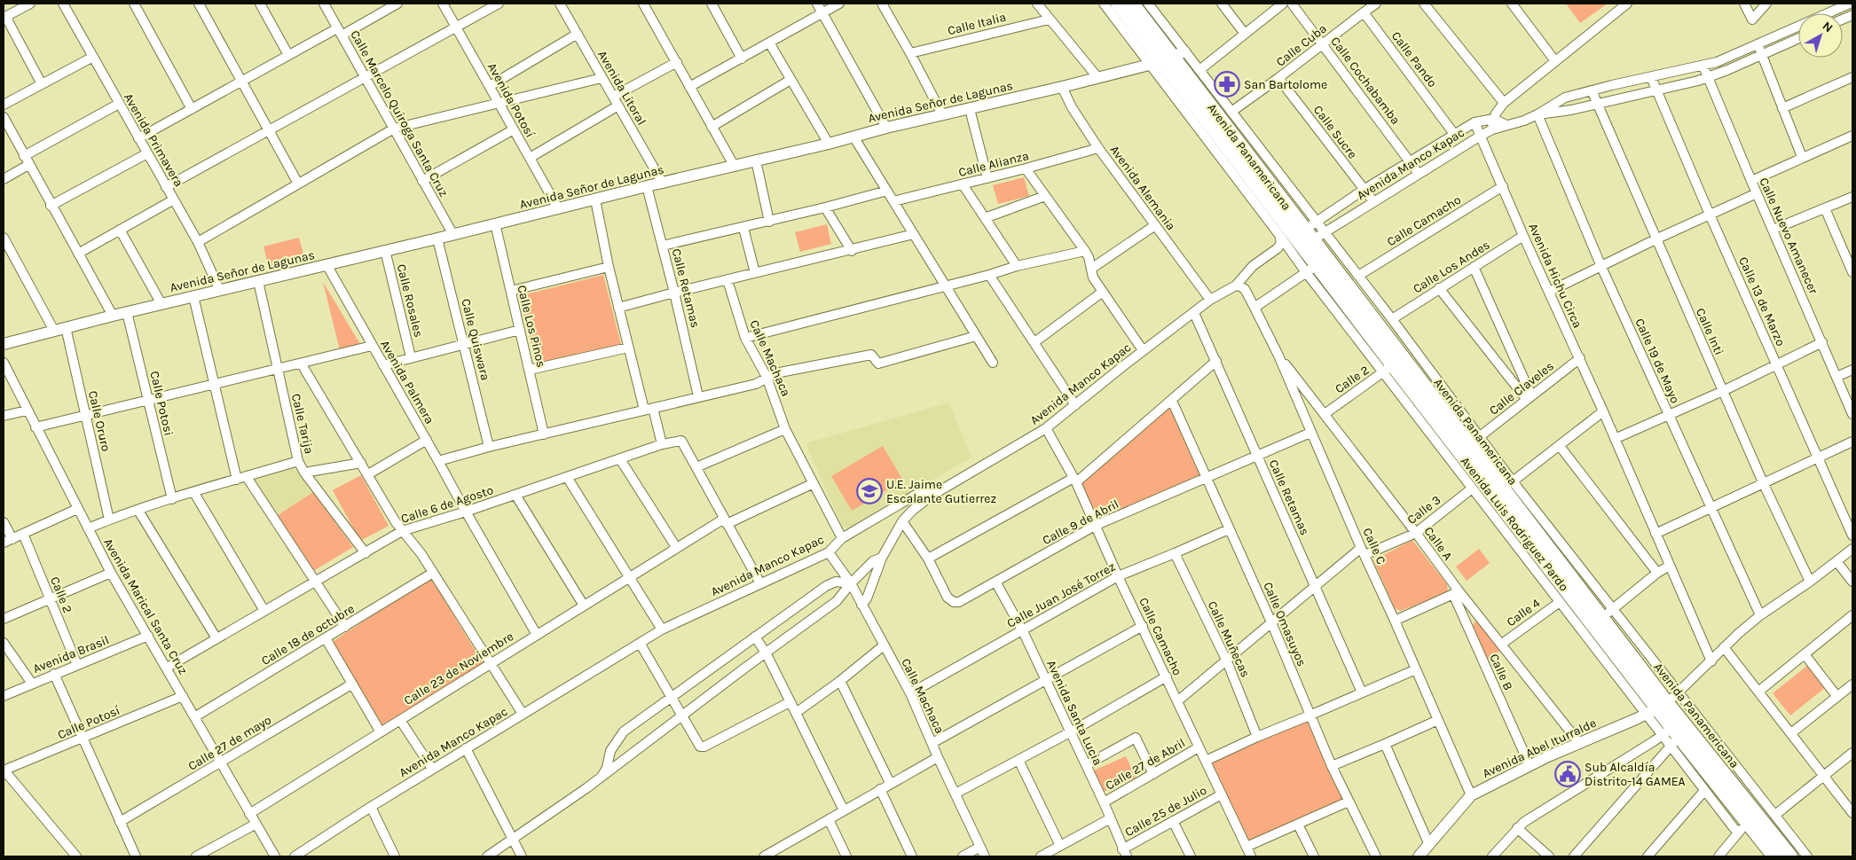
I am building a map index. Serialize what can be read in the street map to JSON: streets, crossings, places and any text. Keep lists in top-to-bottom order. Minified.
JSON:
{"streets":{"highway":["Avenida Panamericana"],"street":["Calle Italia","Calle Cuba","Calle Pando","Calle Cochabamba","Avenida Litoral","Avenida Potosí","Avenida Señor de Lagunas","Calle Marcelo Quiroga Santa Cruz","Calle Sucre","Avenida Primavera","Calle Alianza","Avenida Manco Kapac","Avenida Alemania","Calle Camacho","Calle Nuevo Amanecer","Calle Los Andes","Avenida Hichu Circa","Calle Retamas","Calle Rosales","Calle 13 de Marzo","Calle Los Pinos","Calle Inti","Calle Quiswara","Calle Machaca","Calle 19 de Mayo","Calle 2","Avenida Palmera","Calle Claveles","Calle Potosi","Calle Oruro","Calle Tarija","Calle 6 de Agosto","Calle 3","Calle 9 de Abril","Avenida Luis Rodriguez Pardo","Calle A","Calle C","Calle Juan José Torrez","Avenida Marical Santa Cruz","Calle 4","Calle Omasuyos","Calle 18 de octubre","Calle Muñecas","Avenida Brasil","Calle 23 de Noviembre","Calle B","Avenida Santa Lucia","Calle Potosí","Calle 27 de mayo","Avenida Abel Iturralde","Calle 27 de Abril","Calle 25 de Julio"]},"crossings":[["Calle Cuba","Calle Pando"],["Calle Cuba","Calle Cochabamba"],["Calle Cuba","Calle Sucre"],["Calle Cuba","Avenida Panamericana"],["Calle Cochabamba","Avenida Manco Kapac"],["Avenida Litoral","Avenida Señor de Lagunas"],["Avenida Potosí","Avenida Señor de Lagunas"],["Avenida Señor de Lagunas","Calle Marcelo Quiroga Santa Cruz"],["Avenida Señor de Lagunas","Avenida Primavera"],["Avenida Señor de Lagunas","Avenida Panamericana"],["Avenida Señor de Lagunas","Avenida Alemania"],["Avenida Señor de Lagunas","Calle Retamas"],["Avenida Señor de Lagunas","Calle Rosales"],["Avenida Señor de Lagunas","Calle Los Pinos"],["Avenida Señor de Lagunas","Calle Quiswara"],["Avenida Señor de Lagunas","Avenida Palmera"],["Avenida Señor de Lagunas","Calle Potosi"],["Avenida Señor de Lagunas","Calle Oruro"],["Avenida Señor de Lagunas","Calle Tarija"],["Calle Sucre","Avenida Manco Kapac"],["Avenida Panamericana","Avenida Manco Kapac"],["Avenida Panamericana","Calle Camacho"],["Avenida Panamericana","Calle Los Andes"],["Avenida Panamericana","Calle 2"],["Avenida Panamericana","Calle Claveles"],["Avenida Panamericana","Avenida Luis Rodriguez Pardo"],["Avenida Panamericana","Avenida Abel Iturralde"],["Calle Alianza","Avenida Alemania"],["Avenida Manco Kapac","Avenida Alemania"],["Avenida Manco Kapac","Calle Camacho"],["Avenida Manco Kapac","Avenida Hichu Circa"],["Avenida Manco Kapac","Calle Retamas"],["Avenida Manco Kapac","Calle Machaca"],["Avenida Manco Kapac","Calle 19 de Mayo"],["Calle Camacho","Avenida Hichu Circa"],["Calle Camacho","Calle 3"],["Calle Camacho","Calle 9 de Abril"],["Calle Camacho","Calle Juan José Torrez"],["Calle Camacho","Calle 27 de Abril"],["Calle Camacho","Calle 25 de Julio"],["Calle Los Andes","Avenida Hichu Circa"],["Avenida Hichu Circa","Calle Claveles"],["Calle Retamas","Calle 3"],["Calle Retamas","Calle 9 de Abril"],["Calle Machaca","Calle Juan José Torrez"],["Calle Machaca","Calle 23 de Noviembre"],["Calle 2","Avenida Luis Rodriguez Pardo"],["Calle 2","Calle A"],["Calle 2","Avenida Brasil"],["Avenida Palmera","Calle 6 de Agosto"],["Avenida Palmera","Calle 23 de Noviembre"],["Calle Tarija","Calle 6 de Agosto"],["Calle 6 de Agosto","Avenida Marical Santa Cruz"],["Calle 3","Avenida Luis Rodriguez Pardo"],["Calle 3","Calle A"],["Calle 3","Calle C"],["Calle 3","Calle Omasuyos"],["Calle 3","Calle Muñecas"],["Calle 9 de Abril","Calle C"],["Calle 9 de Abril","Calle Omasuyos"],["Calle 9 de Abril","Avenida Santa Lucia"],["Avenida Luis Rodriguez Pardo","Calle 4"],["Avenida Luis Rodriguez Pardo","Avenida Abel Iturralde"],["Calle A","Calle C"],["Calle A","Calle 4"],["Calle A","Calle B"],["Calle A","Avenida Abel Iturralde"],["Calle C","Avenida Abel Iturralde"],["Calle Juan José Torrez","Calle Omasuyos"],["Calle Juan José Torrez","Calle Muñecas"],["Calle Juan José Torrez","Avenida Santa Lucia"],["Avenida Marical Santa Cruz","Calle 18 de octubre"],["Avenida Marical Santa Cruz","Avenida Brasil"],["Avenida Marical Santa Cruz","Calle 23 de Noviembre"],["Avenida Marical Santa Cruz","Calle Potosí"],["Avenida Marical Santa Cruz","Calle 27 de mayo"],["Calle B","Avenida Abel Iturralde"],["Avenida Santa Lucia","Calle 27 de Abril"],["Avenida Santa Lucia","Calle 25 de Julio"]],"places":{"pharmacy":["San Bartolome"],"school or university":["U.E. Jaime Escalante Gutierrez"],"public building":["Sub Alcaldía Distrito-14 GAMEA"]},"north":"top right"}
